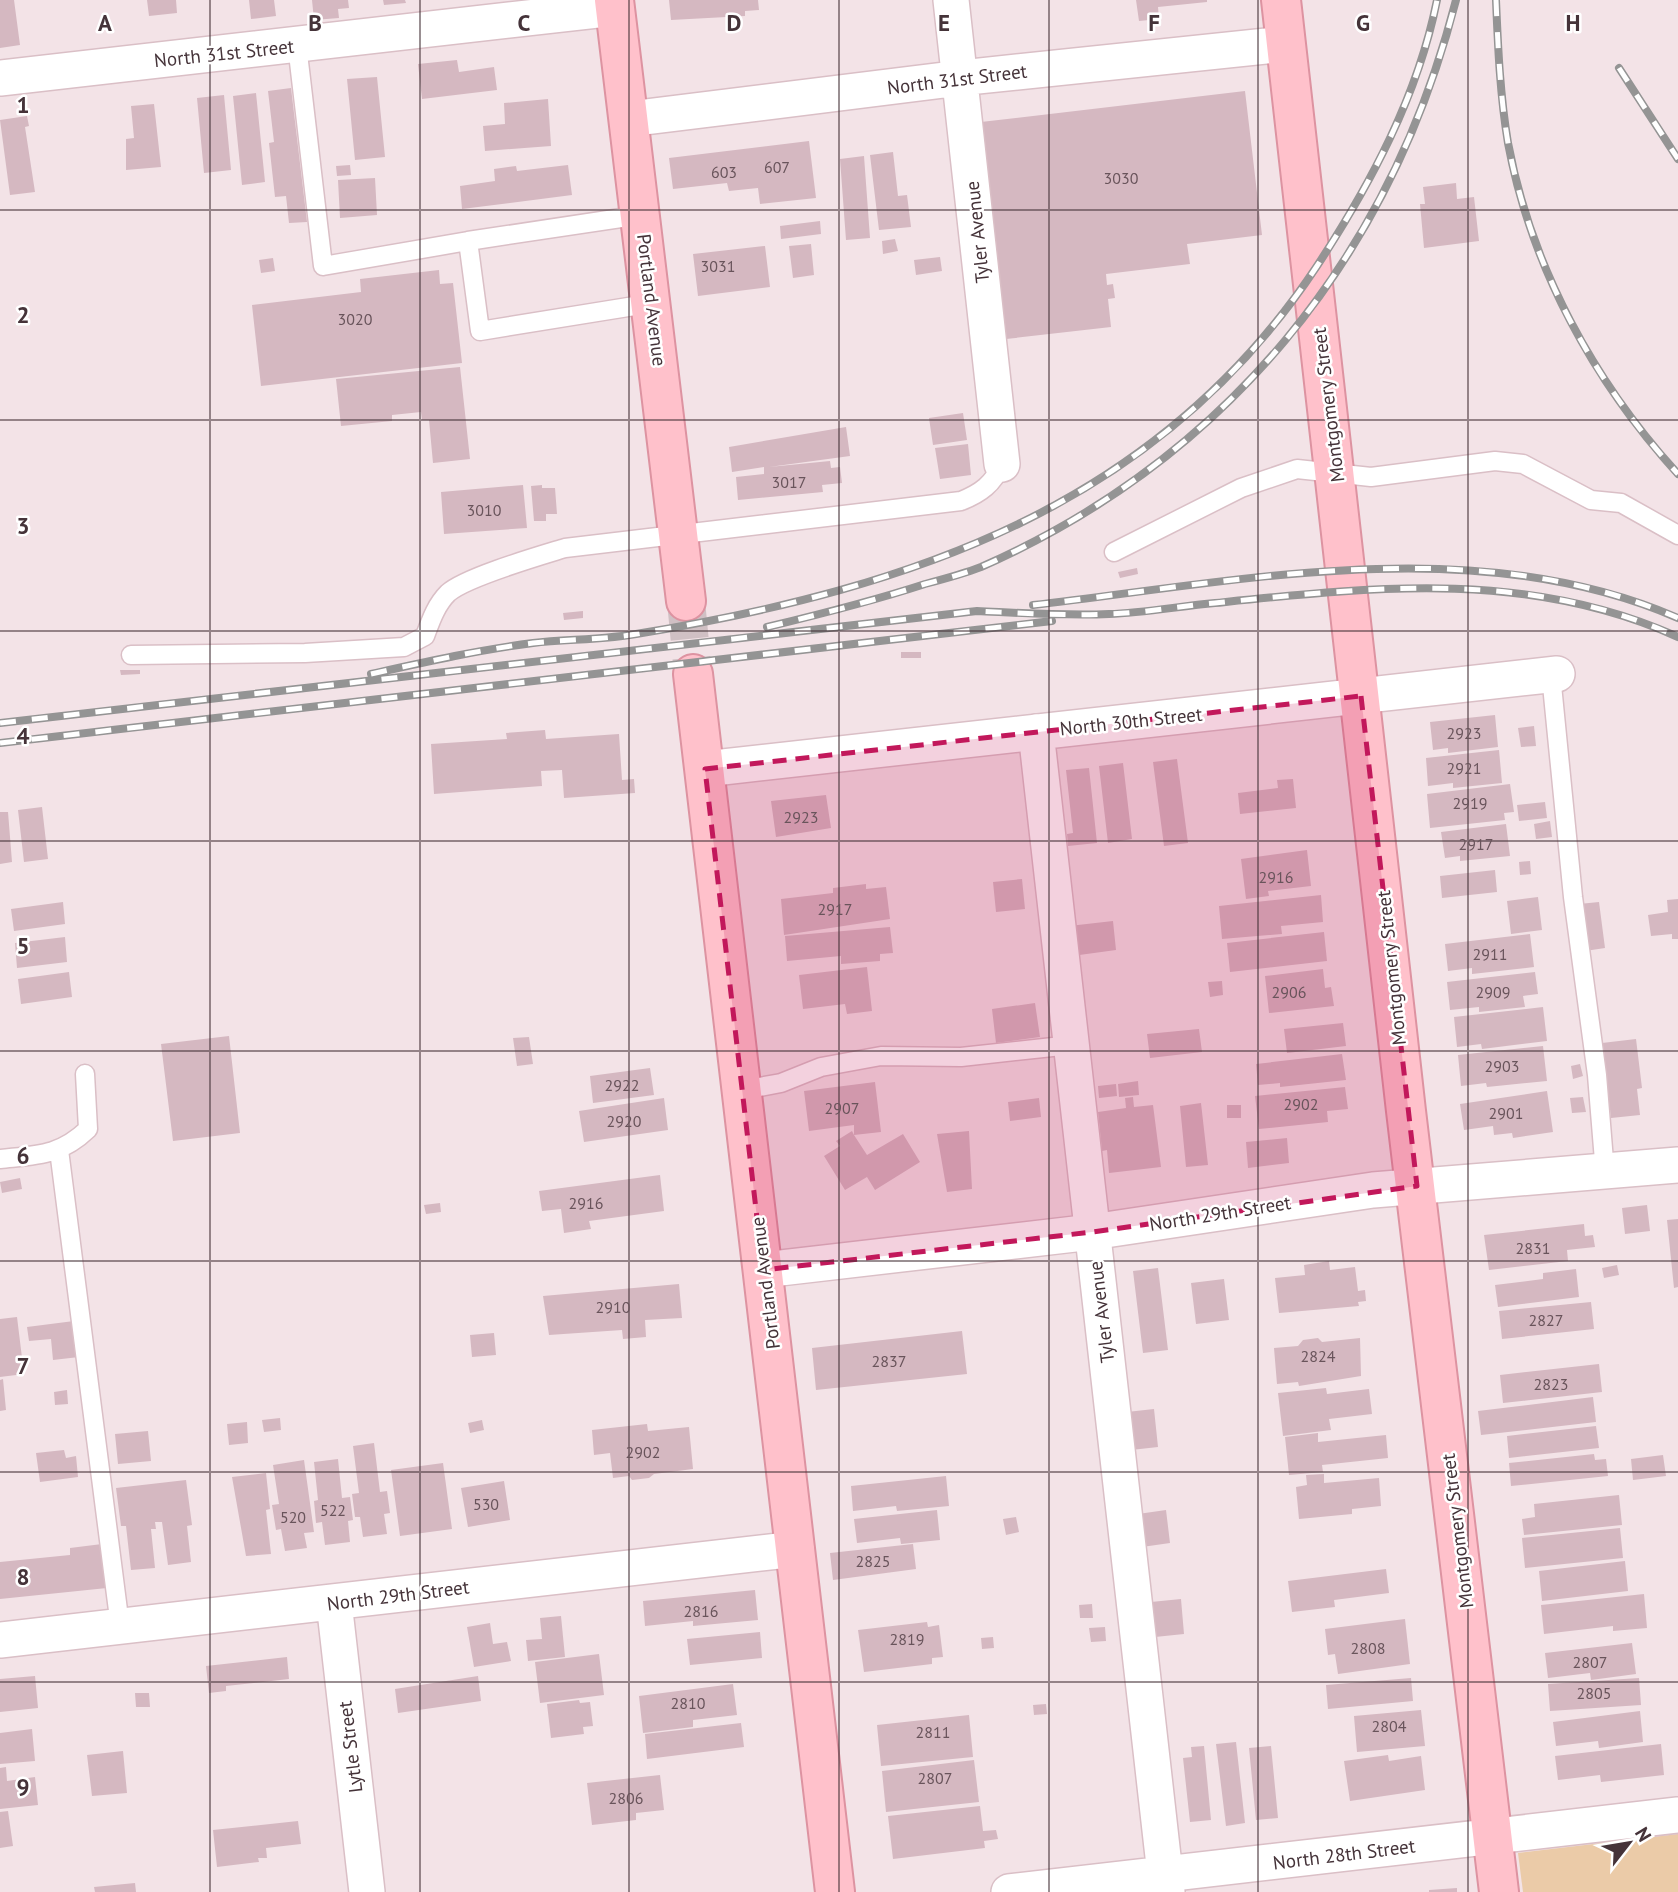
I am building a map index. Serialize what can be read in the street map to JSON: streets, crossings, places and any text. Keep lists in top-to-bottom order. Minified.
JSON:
{"streets":{"street":["North 31st Street","Tyler Avenue","Portland Avenue","Montgomery Street","North 30th Street","North 29th Street","Lytle Street","North 28th Street"]},"crossings":[["North 31st Street","Tyler Avenue"],["North 31st Street","Portland Avenue"],["North 31st Street","Montgomery Street"],["Tyler Avenue","North 30th Street"],["Tyler Avenue","North 29th Street"],["Tyler Avenue","North 28th Street"],["Portland Avenue","North 30th Street"],["Portland Avenue","North 29th Street"],["Montgomery Street","North 30th Street"],["Montgomery Street","North 29th Street"],["Montgomery Street","North 28th Street"],["North 29th Street","Lytle Street"]],"house_numbers":["607","603","3030","3031","3020","3017","3010","2923","2921","2919","2923","2917","2916","2917","2911","2906","2909","2903","2922","2902","2907","2901","2920","2916","2831","2910","2827","2824","2837","2823","2902","530","522","520","2825","2816","2819","2808","2807","2805","2810","2804","2811","2807","2806"],"north":"top right","grid":{"columns":["A","B","C","D","E","F","G","H"],"rows":["1","2","3","4","5","6","7","8","9"]}}
